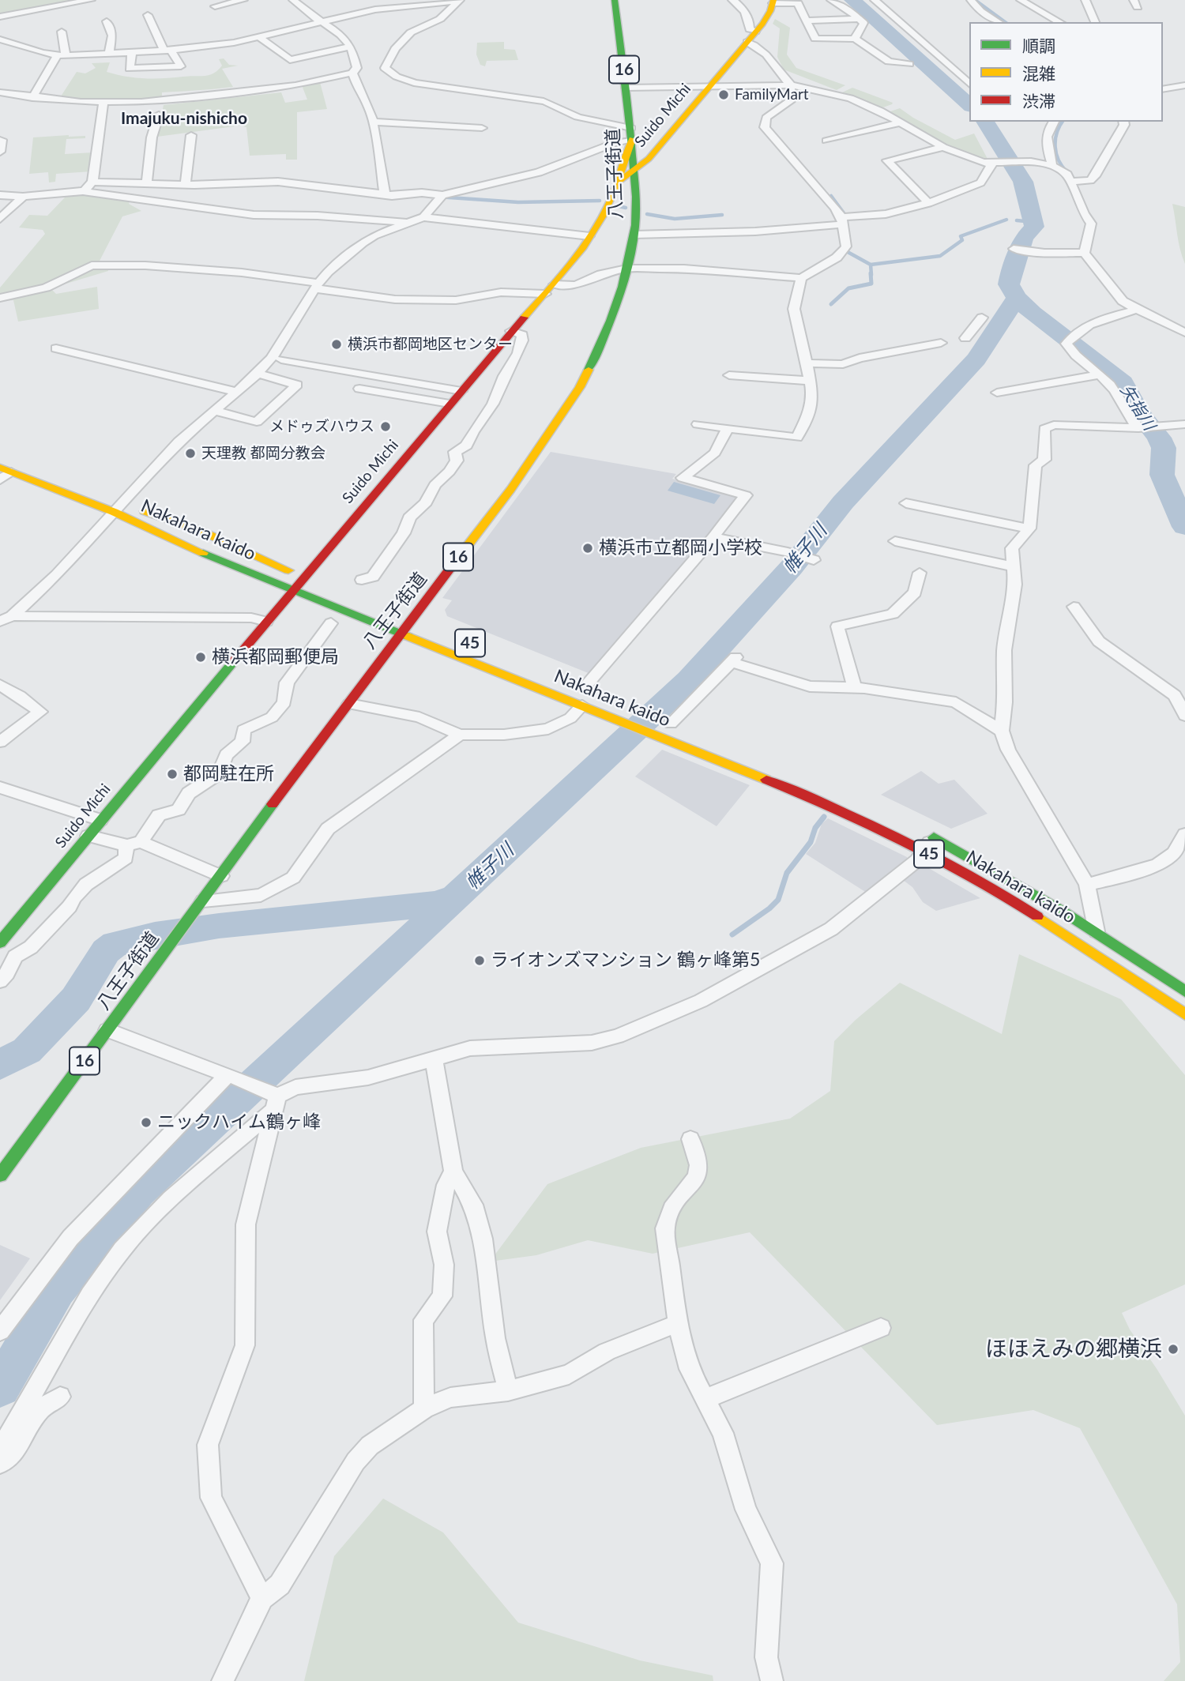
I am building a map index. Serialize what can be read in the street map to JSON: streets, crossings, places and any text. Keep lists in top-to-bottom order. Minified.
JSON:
{"streets":{"main road":["16","Suido Michi","八王子街道","Nakahara kaido","45"]},"crossings":[["Suido Michi","八王子街道"],["Suido Michi","Nakahara kaido"],["八王子街道","Nakahara kaido"]],"districts":["Imajuku-nishicho"],"water":["矢指川","帷子川"],"places":["FamilyMart","横浜市都岡地区センター","メドゥズハウス","天理教 都岡分教会","横浜市立都岡小学校","横浜都岡郵便局","都岡駐在所","ライオンズマンション 鶴ヶ峰第5","ニックハイム鶴ヶ峰","ほほえみの郷横浜"],"legend":["順調","混雑","渋滞"]}
